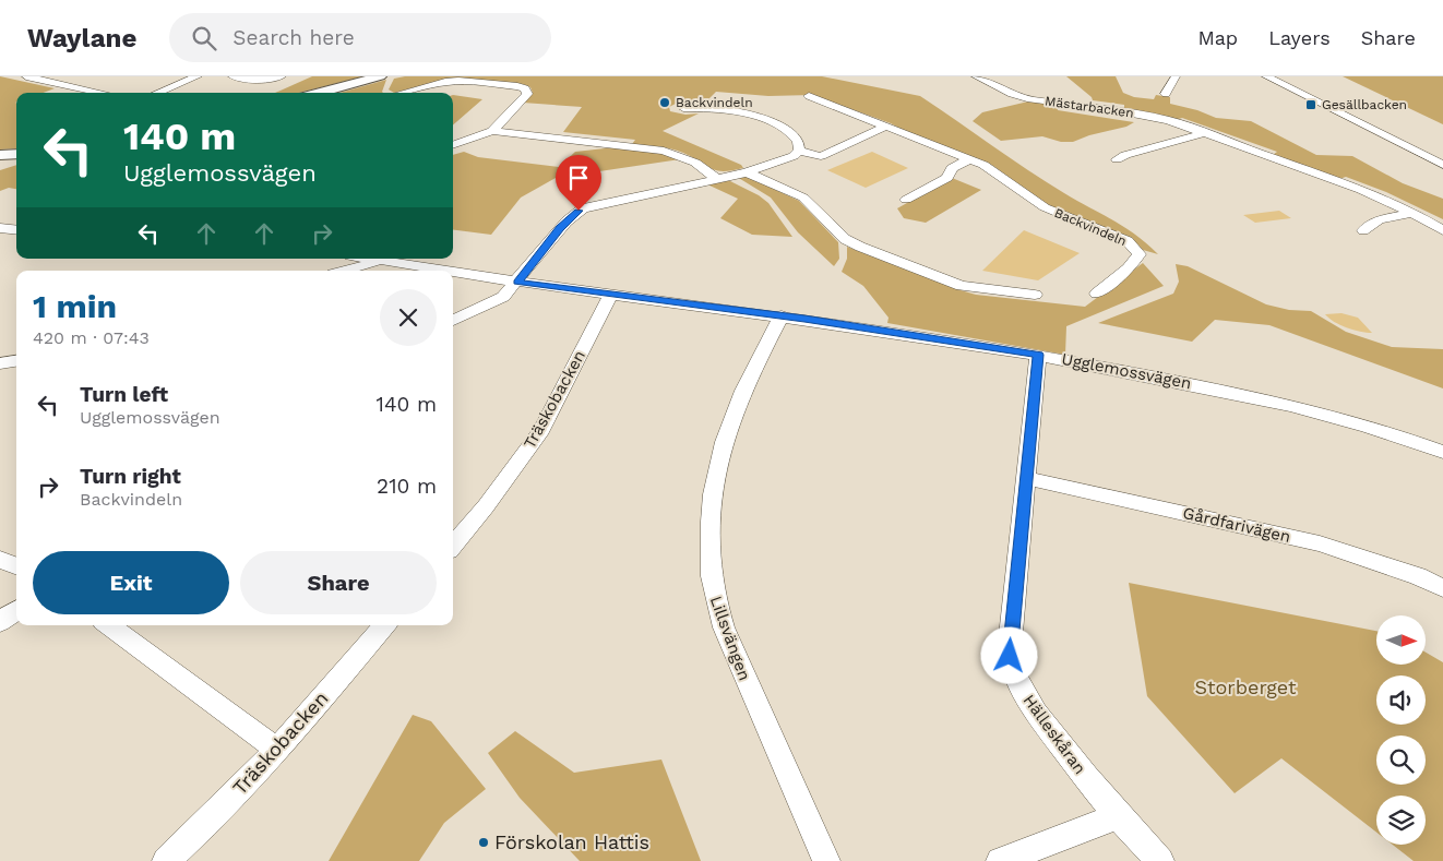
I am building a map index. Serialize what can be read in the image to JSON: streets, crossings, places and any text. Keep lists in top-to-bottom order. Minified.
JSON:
{"streets":{"street":["Mästarbacken","Backvindeln","Ugglemossvägen","Träskobacken","Gårdfarivägen","Lillsvängen","Hälleskåran"]},"crossings":[["Ugglemossvägen","Träskobacken"],["Ugglemossvägen","Lillsvängen"],["Ugglemossvägen","Hälleskåran"],["Gårdfarivägen","Hälleskåran"]],"parks":["Storberget"],"places":{"other":["Backvindeln","Förskolan Hattis"],"transit":["Gesällbacken"]},"north":"right","page":{"header":"Waylane","search":"Search here","nav":["Map","Layers","Share"],"turn":["140 m","Ugglemossvägen"],"heading":["1 min","420 m · 07:43"],"list":[{"name":"Turn left","note":"Ugglemossvägen","value":"140 m"},{"name":"Turn right","note":"Backvindeln","value":"210 m"}],"buttons":["Exit","Share"]}}
